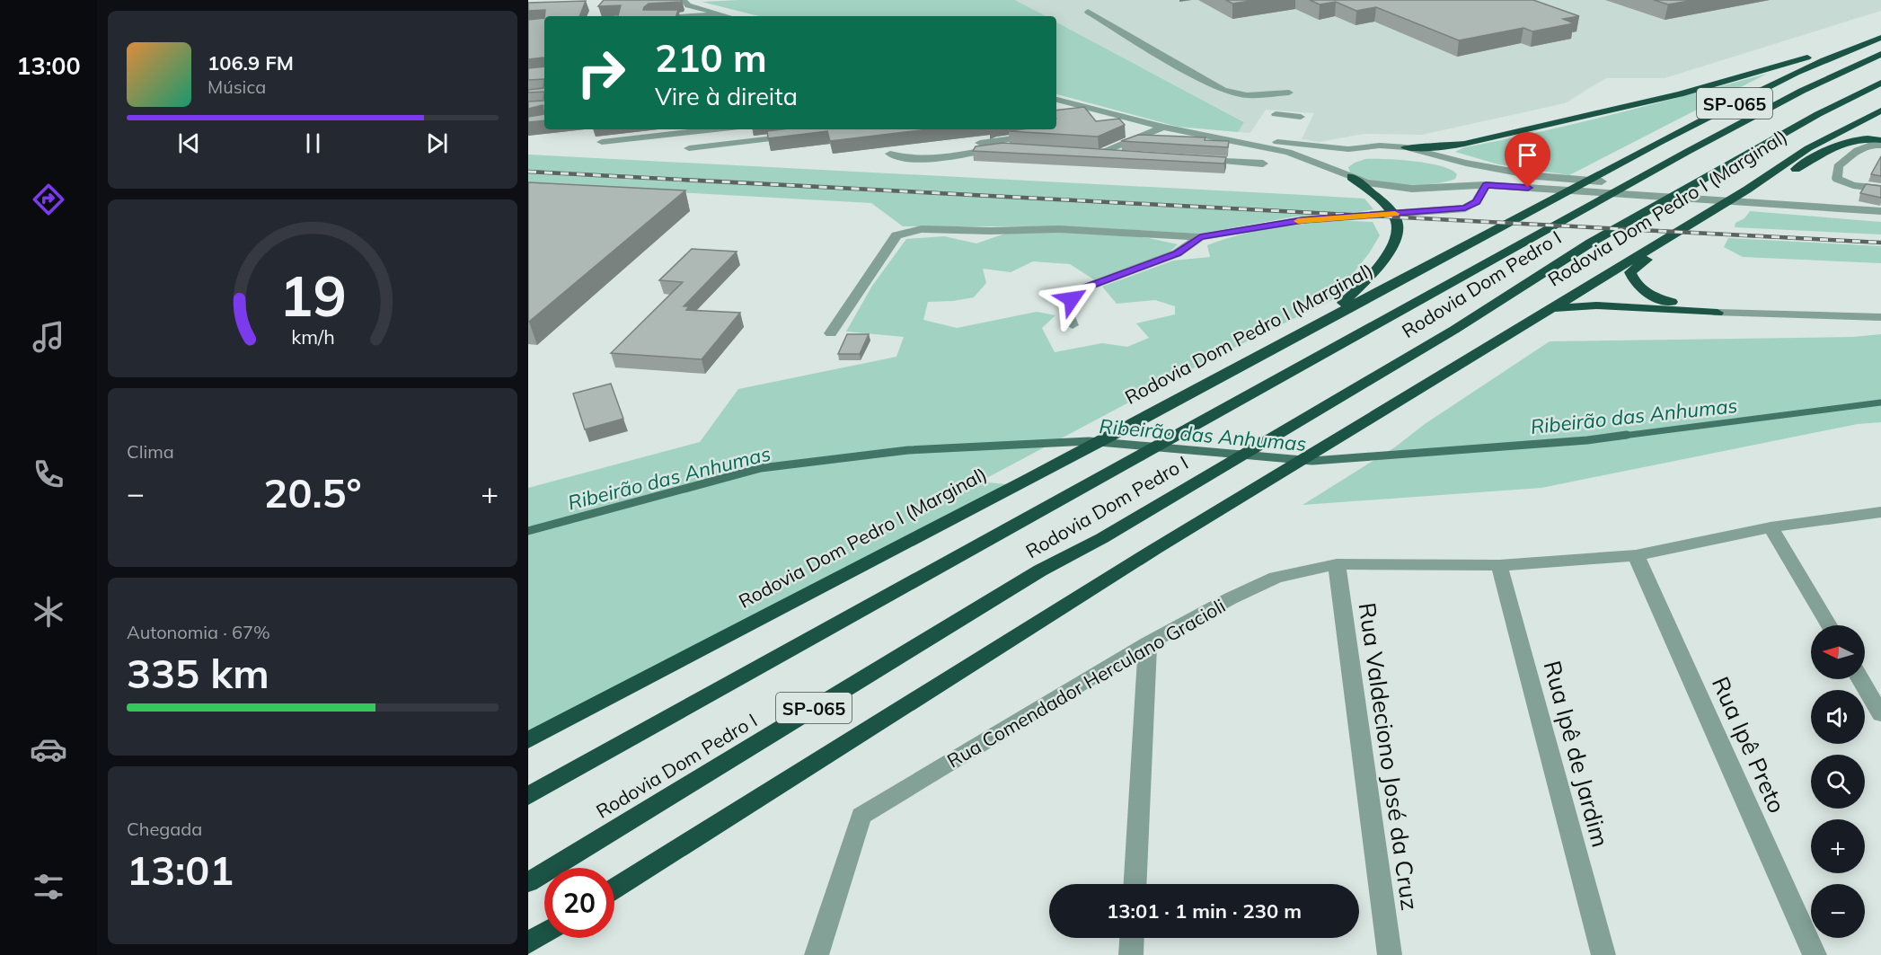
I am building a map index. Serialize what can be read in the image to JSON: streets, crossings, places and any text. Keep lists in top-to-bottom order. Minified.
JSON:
{"streets":{"highway":["SP-065","Rodovia Dom Pedro I (Marginal)","Rodovia Dom Pedro I"],"street":["Rua Comendador Herculano Gracioli","Rua Ipê Preto","Rua Ipê de Jardim","Rua Valdeciono José da Cruz"]},"crossings":[["Rua Comendador Herculano Gracioli","Rua Ipê Preto"],["Rua Comendador Herculano Gracioli","Rua Ipê de Jardim"],["Rua Comendador Herculano Gracioli","Rua Valdeciono José da Cruz"]],"water":["Ribeirão das Anhumas"],"north":"left","page":{"tabs":"13:00","turn":["210 m","Vire à direita"],"song":["106.9 FM","Música"],"tile":["Clima",["Autonomia · 67%","335 km"],["Chegada","13:01"]],"heat":["−","20.5°","+"],"map_buttons":["+","−"],"limit":"20","trip":"13:01 · 1 min · 230 m","gauge":["19","km/h"]}}
